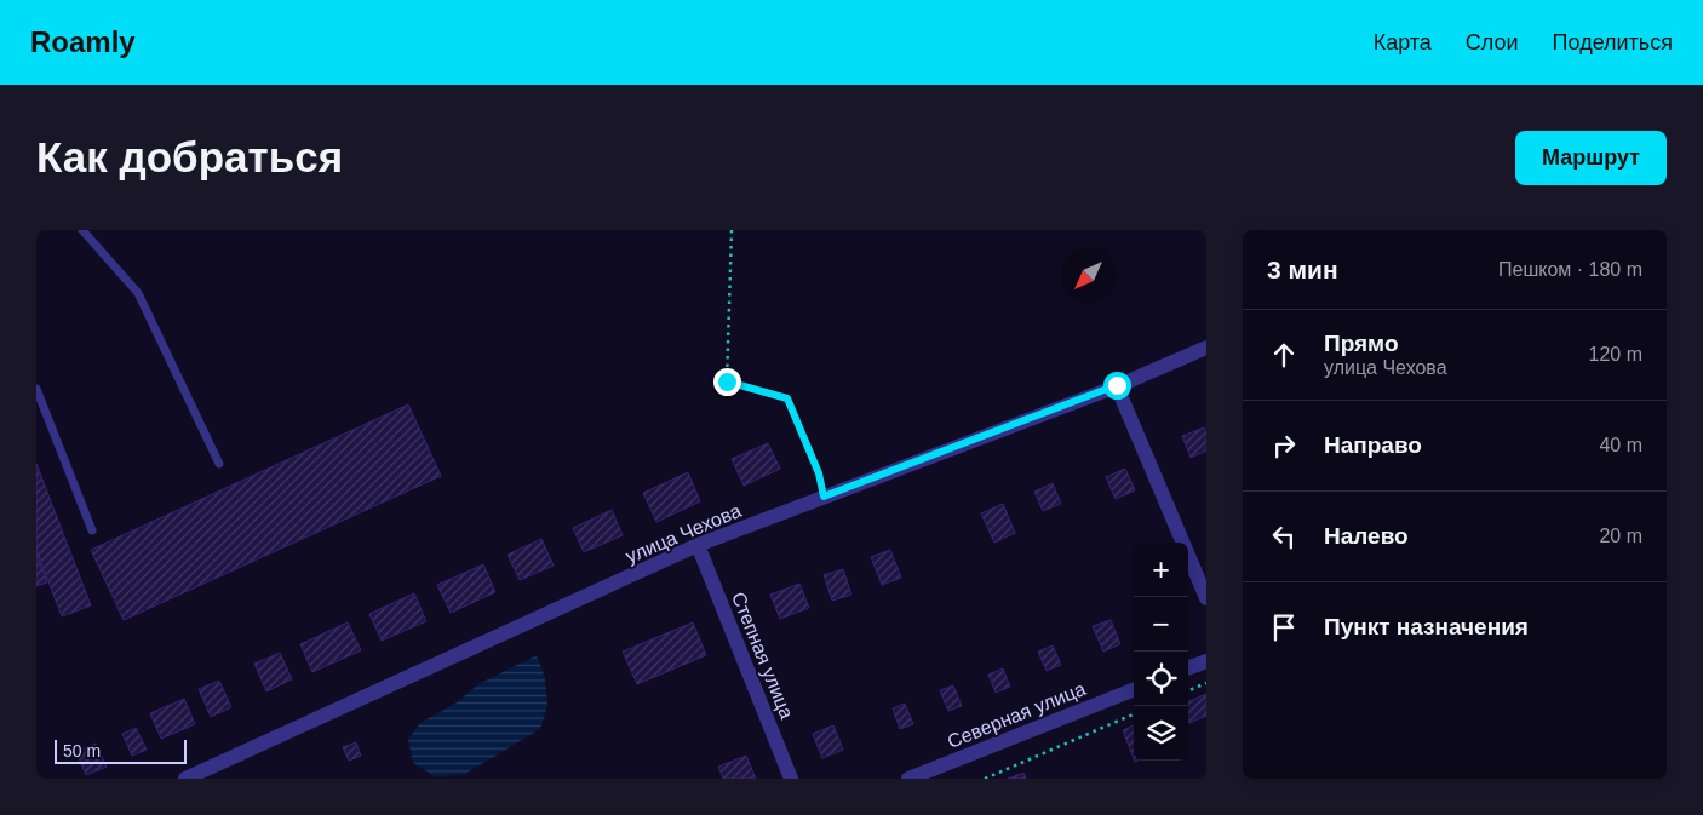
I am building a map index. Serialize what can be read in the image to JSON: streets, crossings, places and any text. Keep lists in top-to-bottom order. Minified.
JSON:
{"streets":{"street":["улица Чехова","Степная улица","Северная улица"]},"crossings":[["улица Чехова","Степная улица"]],"scale_bar":"50 m","north":"bottom left","page":{"header":"Roamly","nav":["Карта","Слои","Поделиться"],"buttons":"Маршрут","title":"Как добраться","heading":["3 мин","Пешком · 180 m"],"list":[["Прямо","улица Чехова","120 m"],["Направо","40 m"],["Налево","20 m"],"Пункт назначения"],"map_buttons":["+","−"],"scale":"50 m"}}
